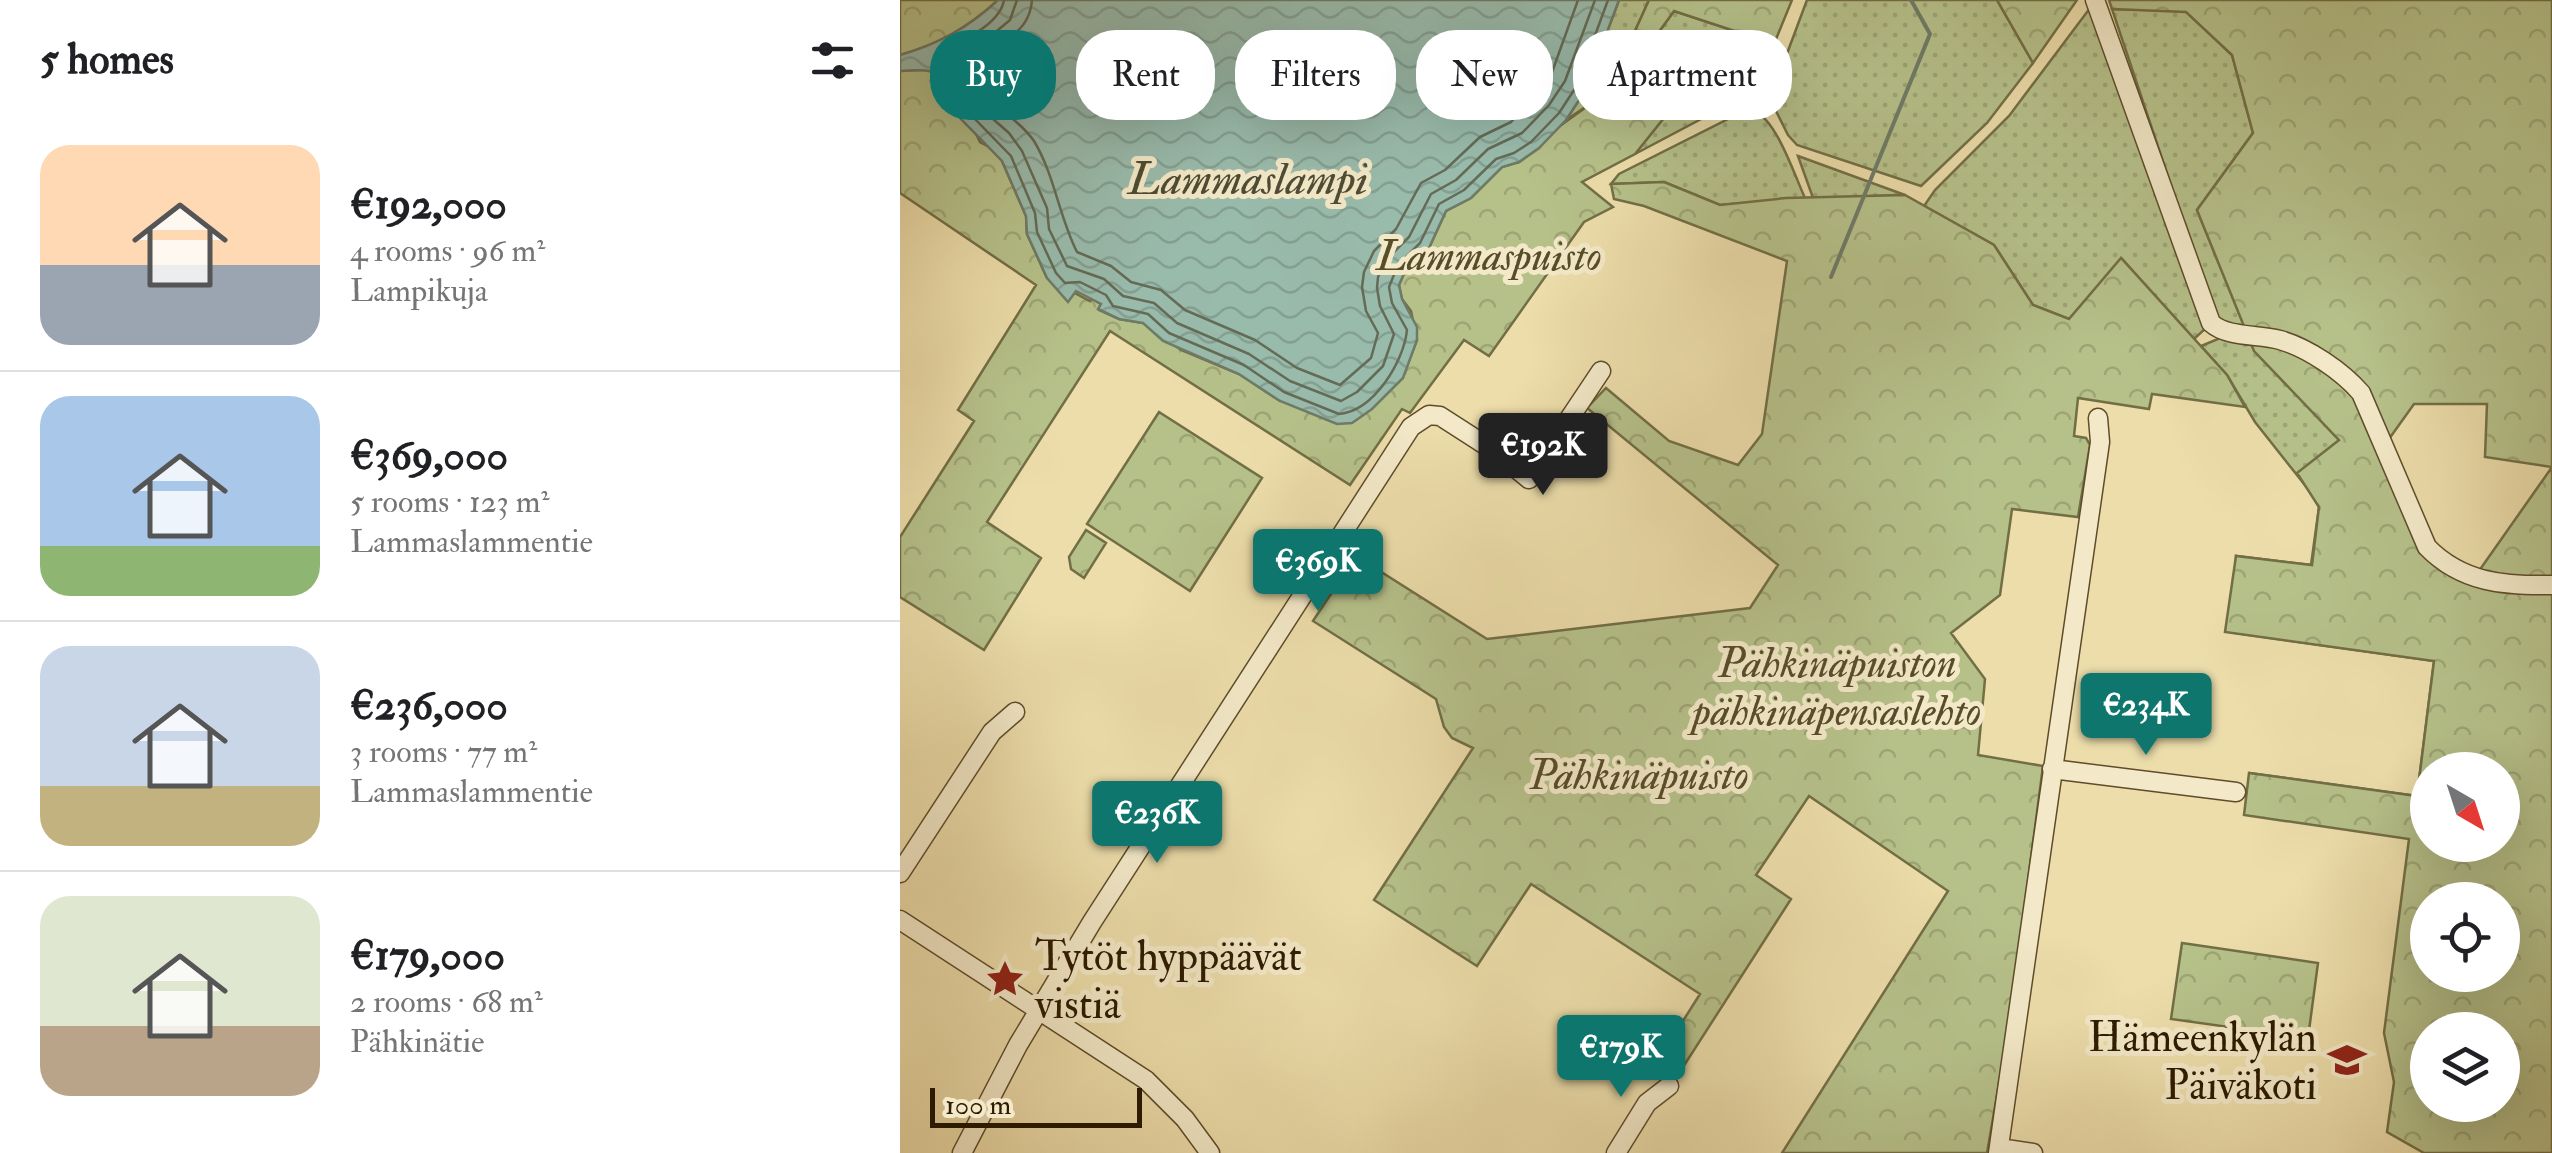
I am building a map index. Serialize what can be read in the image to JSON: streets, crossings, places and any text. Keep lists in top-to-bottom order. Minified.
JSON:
{"water":["Lammaslampi"],"parks":["Lammaspuisto","Pähkinäpuiston pähkinäpensaslehto","Pähkinäpuisto"],"places":{"place":["Tytöt hyppäävät vistiä"],"school or university":["Hämeenkylän Päiväkoti"]},"scale_bar":"100 m","north":"bottom right","page":{"heading":"5 homes","chip":["Buy","Rent","Filters","New","Apartment"],"list":[{"name":"€192,000","note":"4 rooms · 96 m² · Lampikuja"},{"name":"€369,000","note":"5 rooms · 123 m² · Lammaslammentie"},{"name":"€236,000","note":"3 rooms · 77 m² · Lammaslammentie"},{"name":"€179,000","note":"2 rooms · 68 m² · Pähkinätie"}],"price":["€192K","€369K","€234K","€236K","€179K"],"scale":"100 m"}}
